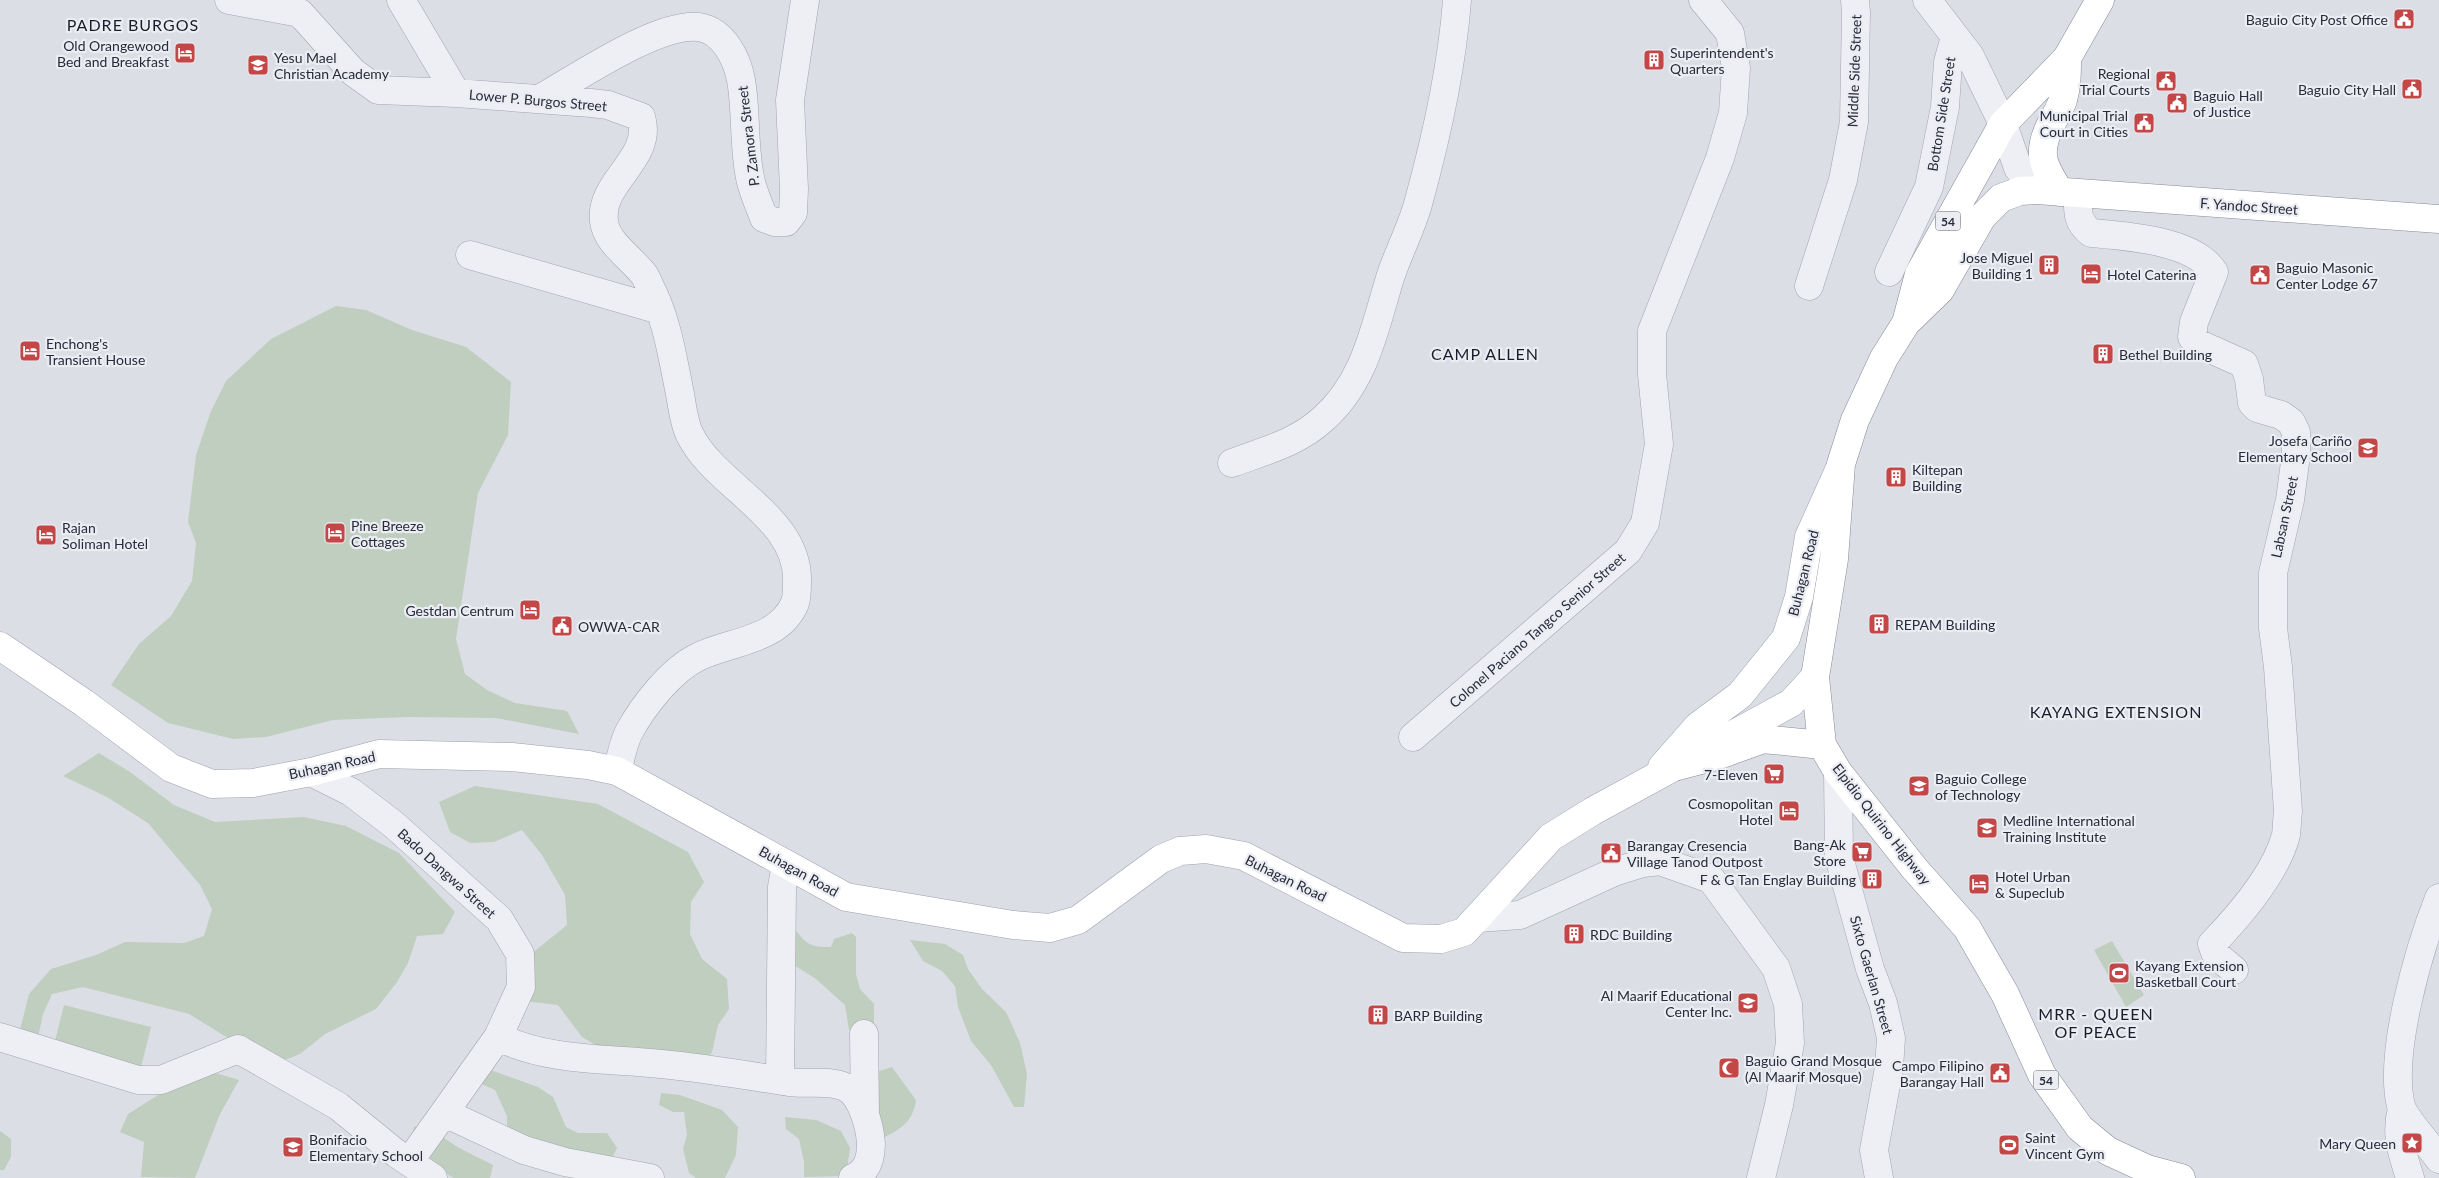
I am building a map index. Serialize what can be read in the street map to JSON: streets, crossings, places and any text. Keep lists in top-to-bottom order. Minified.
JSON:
{"streets":{"main road":["F. Yandoc Street","54","Buhagan Road","Elpidio Quirino Highway"],"street":["Middle Side Street","Lower P. Burgos Street","Bottom Side Street","P. Zamora Street","Labsan Street","Colonel Paciano Tangco Senior Street","Bado Dangwa Street","Sixto Gaerlan Street"]},"crossings":[["Lower P. Burgos Street","P. Zamora Street"],["Lower P. Burgos Street","Buhagan Road"],["F. Yandoc Street","Labsan Street"],["F. Yandoc Street","Elpidio Quirino Highway"],["54","Elpidio Quirino Highway"],["Labsan Street","Elpidio Quirino Highway"],["Buhagan Road","Elpidio Quirino Highway"],["Buhagan Road","Bado Dangwa Street"],["Elpidio Quirino Highway","Sixto Gaerlan Street"]],"districts":["PADRE BURGOS","CAMP ALLEN","KAYANG EXTENSION","MRR - QUEEN OF PEACE"],"places":{"public building":["Baguio City Post Office","Regional Trial Courts","Baguio City Hall","Baguio Hall of Justice","Municipal Trial Court in Cities","Baguio Masonic Center Lodge 67","OWWA-CAR","Barangay Cresencia Village Tanod Outpost","Campo Filipino Barangay Hall"],"hotel":["Old Orangewood Bed and Breakfast","Hotel Caterina","Enchong's Transient House","Pine Breeze Cottages","Rajan Soliman Hotel","Gestdan Centrum","Cosmopolitan Hotel","Hotel Urban & Supeclub"],"building":["Superintendent's Quarters","Jose Miguel Building 1","Bethel Building","Kiltepan Building","REPAM Building","F & G Tan Englay Building","RDC Building","BARP Building"],"school or university":["Yesu Mael Christian Academy","Josefa Cariño Elementary School","Baguio College of Technology","Medline International Training Institute","Al Maarif Educational Center Inc.","Bonifacio Elementary School"],"supermarket":["7-Eleven","Bang-Ak Store"],"sports":["Kayang Extension Basketball Court","Saint Vincent Gym"],"mosque":["Baguio Grand Mosque (Al Maarif Mosque)"],"place":["Mary Queen"]}}
